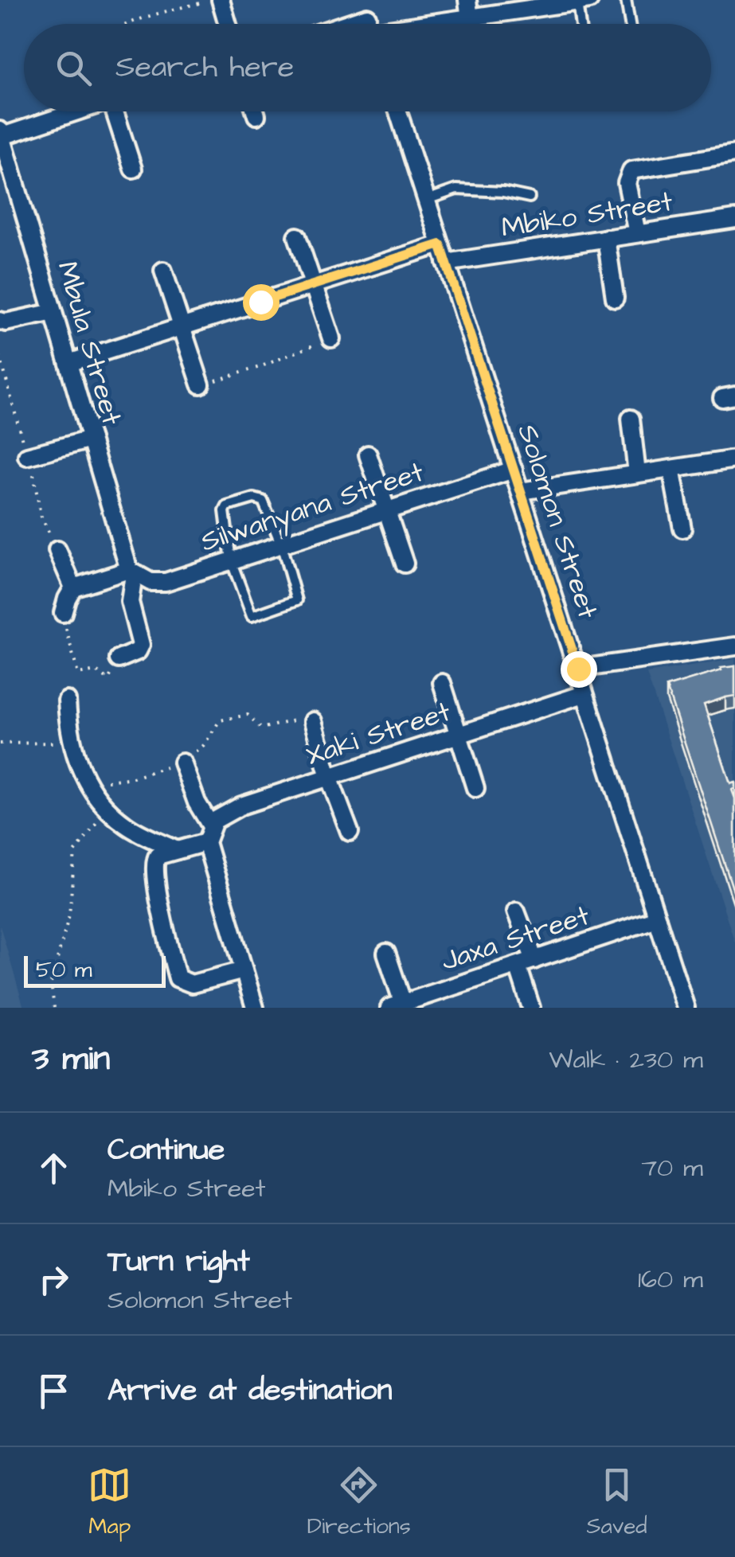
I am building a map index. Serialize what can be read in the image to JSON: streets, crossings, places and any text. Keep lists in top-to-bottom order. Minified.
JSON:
{"streets":{"street":["Mbiko Street","Mbula Street","Silwanyana Street","Solomon Street","Xaki Street","Jaxa Street"]},"crossings":[["Mbiko Street","Solomon Street"],["Mbula Street","Silwanyana Street"],["Silwanyana Street","Solomon Street"],["Solomon Street","Xaki Street"],["Solomon Street","Jaxa Street"]],"scale_bar":"50 m","page":{"search":"Search here","scale":"50 m","heading":["3 min","Walk · 230 m"],"list":[["Continue","Mbiko Street","70 m"],["Turn right","Solomon Street","160 m"],"Arrive at destination"],"nav":["Map","Directions","Saved"]}}
